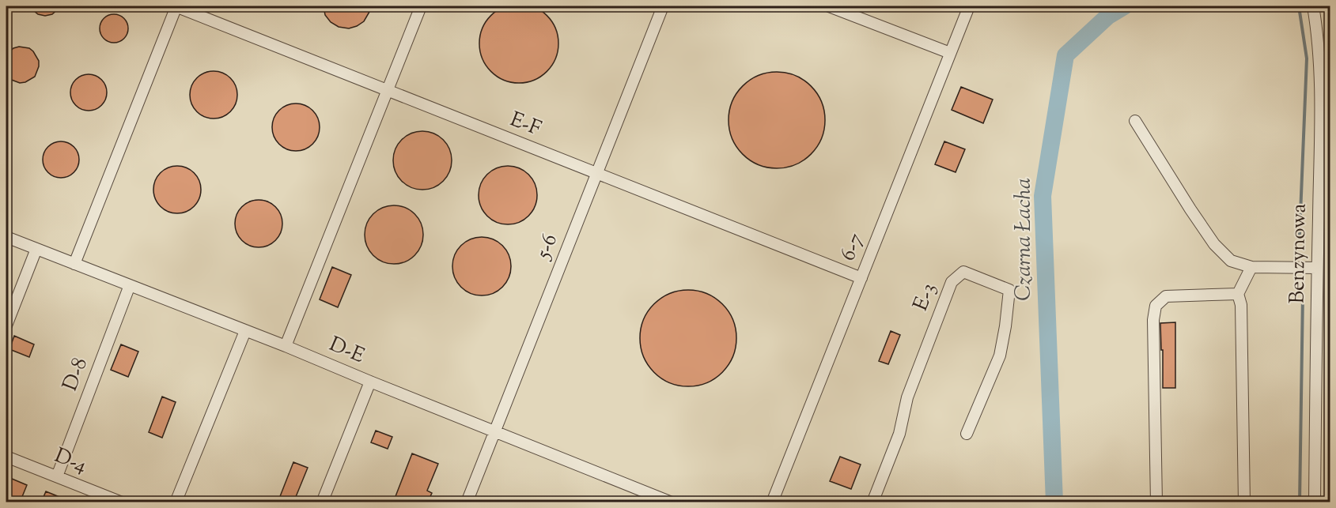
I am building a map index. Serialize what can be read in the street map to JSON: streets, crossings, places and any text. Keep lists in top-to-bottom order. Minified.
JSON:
{"streets":{"street":["E-F","5-6","6-7","Benzynowa","E-3","D-E","D-8","D-4"]},"crossings":[["E-F","5-6"],["E-F","6-7"],["5-6","D-E"],["D-E","D-8"],["D-8","D-4"]],"water":["Czarna Łacha"]}
